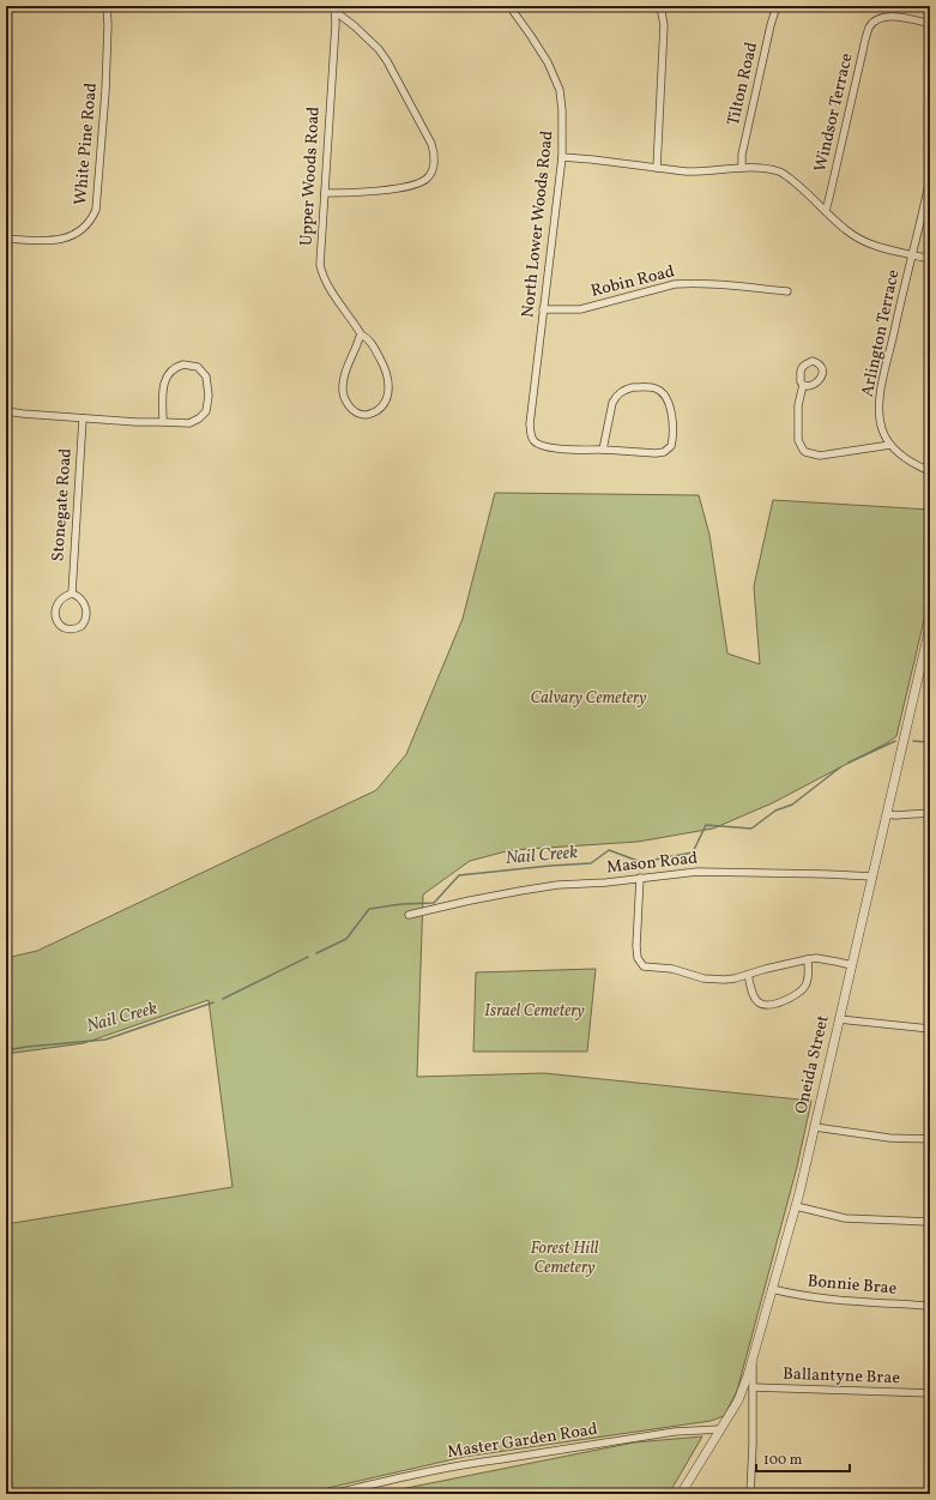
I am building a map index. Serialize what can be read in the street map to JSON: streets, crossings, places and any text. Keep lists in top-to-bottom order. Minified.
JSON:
{"streets":{"street":["Tilton Road","Windsor Terrace","White Pine Road","Upper Woods Road","North Lower Woods Road","Robin Road","Arlington Terrace","Stonegate Road","Mason Road","Oneida Street","Bonnie Brae","Ballantyne Brae","Master Garden Road"]},"crossings":[["North Lower Woods Road","Robin Road"],["Mason Road","Oneida Street"],["Oneida Street","Bonnie Brae"],["Oneida Street","Master Garden Road"]],"water":["Nail Creek"],"parks":["Calvary Cemetery","Israel Cemetery","Forest Hill Cemetery"],"scale_bar":"100 m"}
